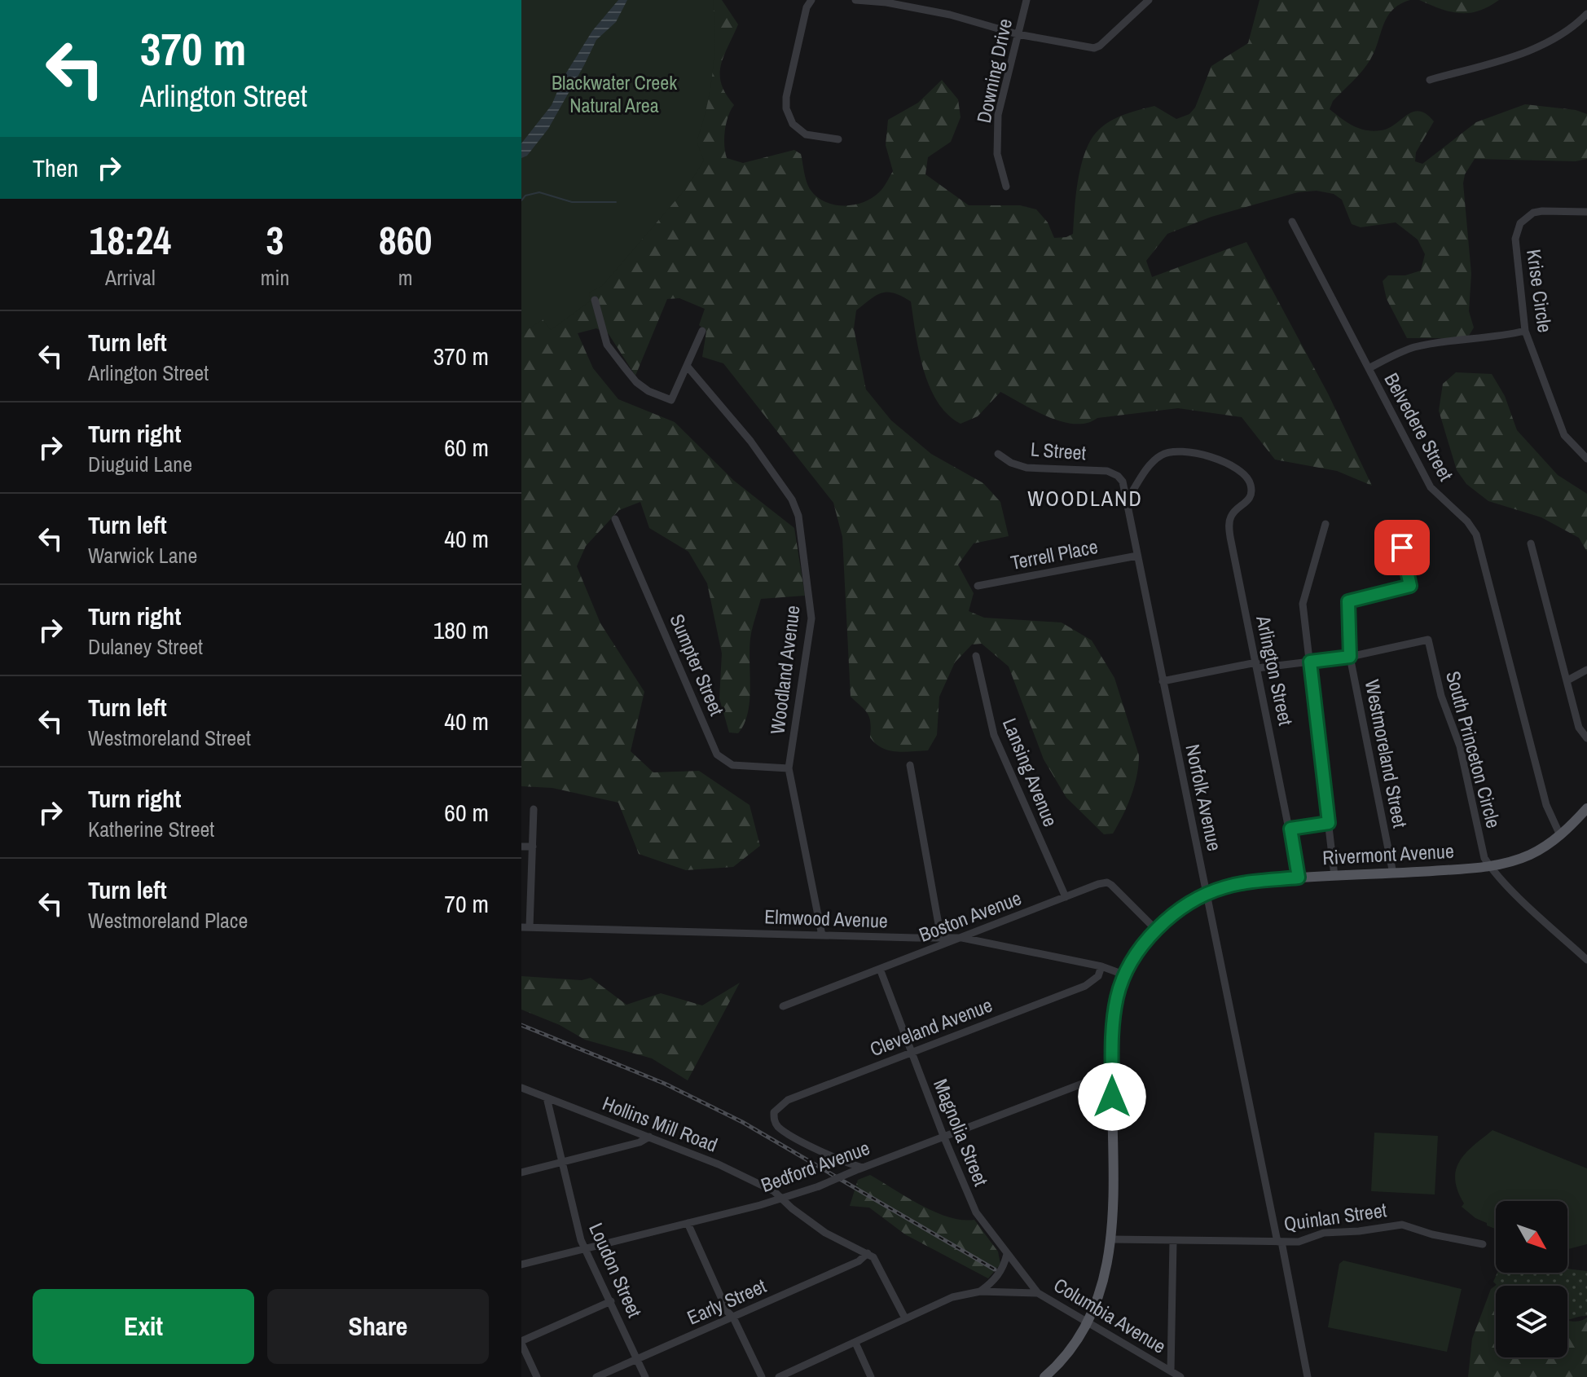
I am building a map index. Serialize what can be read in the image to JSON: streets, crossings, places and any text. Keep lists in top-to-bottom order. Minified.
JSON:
{"streets":{"main road":["Rivermont Avenue"],"street":["Downing Drive","Krise Circle","Belvedere Street","L Street","Terrell Place","Sumpter Street","Woodland Avenue","Arlington Street","South Princeton Circle","Westmoreland Street","Lansing Avenue","Norfolk Avenue","Boston Avenue","Elmwood Avenue","Cleveland Avenue","Hollins Mill Road","Magnolia Street","Bedford Avenue","Quinlan Street","Loudon Street","Early Street","Columbia Avenue"]},"crossings":[["Belvedere Street","Rivermont Avenue"],["L Street","Norfolk Avenue"],["Terrell Place","Norfolk Avenue"],["Sumpter Street","Woodland Avenue"],["Woodland Avenue","Elmwood Avenue"],["Arlington Street","Norfolk Avenue"],["Arlington Street","Rivermont Avenue"],["South Princeton Circle","Westmoreland Street"],["South Princeton Circle","Rivermont Avenue"],["Westmoreland Street","Rivermont Avenue"],["Lansing Avenue","Boston Avenue"],["Norfolk Avenue","Rivermont Avenue"],["Norfolk Avenue","Quinlan Street"],["Rivermont Avenue","Boston Avenue"],["Rivermont Avenue","Elmwood Avenue"],["Rivermont Avenue","Bedford Avenue"],["Rivermont Avenue","Quinlan Street"],["Rivermont Avenue","Columbia Avenue"],["Boston Avenue","Elmwood Avenue"],["Boston Avenue","Magnolia Street"],["Elmwood Avenue","Cleveland Avenue"],["Cleveland Avenue","Magnolia Street"],["Cleveland Avenue","Bedford Avenue"],["Hollins Mill Road","Bedford Avenue"],["Hollins Mill Road","Loudon Street"],["Hollins Mill Road","Early Street"],["Magnolia Street","Bedford Avenue"],["Magnolia Street","Columbia Avenue"],["Bedford Avenue","Loudon Street"],["Loudon Street","Early Street"]],"districts":["WOODLAND"],"parks":["Blackwater Creek Natural Area"],"north":"bottom right","page":{"turn":["370 m","Arlington Street"],"then":"Then","eta":["18:24","Arrival","3","min","860","m"],"list":[{"name":"Turn left","note":"Arlington Street","value":"370 m"},{"name":"Turn right","note":"Diuguid Lane","value":"60 m"},{"name":"Turn left","note":"Warwick Lane","value":"40 m"},{"name":"Turn right","note":"Dulaney Street","value":"180 m"},{"name":"Turn left","note":"Westmoreland Street","value":"40 m"},{"name":"Turn right","note":"Katherine Street","value":"60 m"},{"name":"Turn left","note":"Westmoreland Place","value":"70 m"}],"buttons":["Exit","Share"]}}
